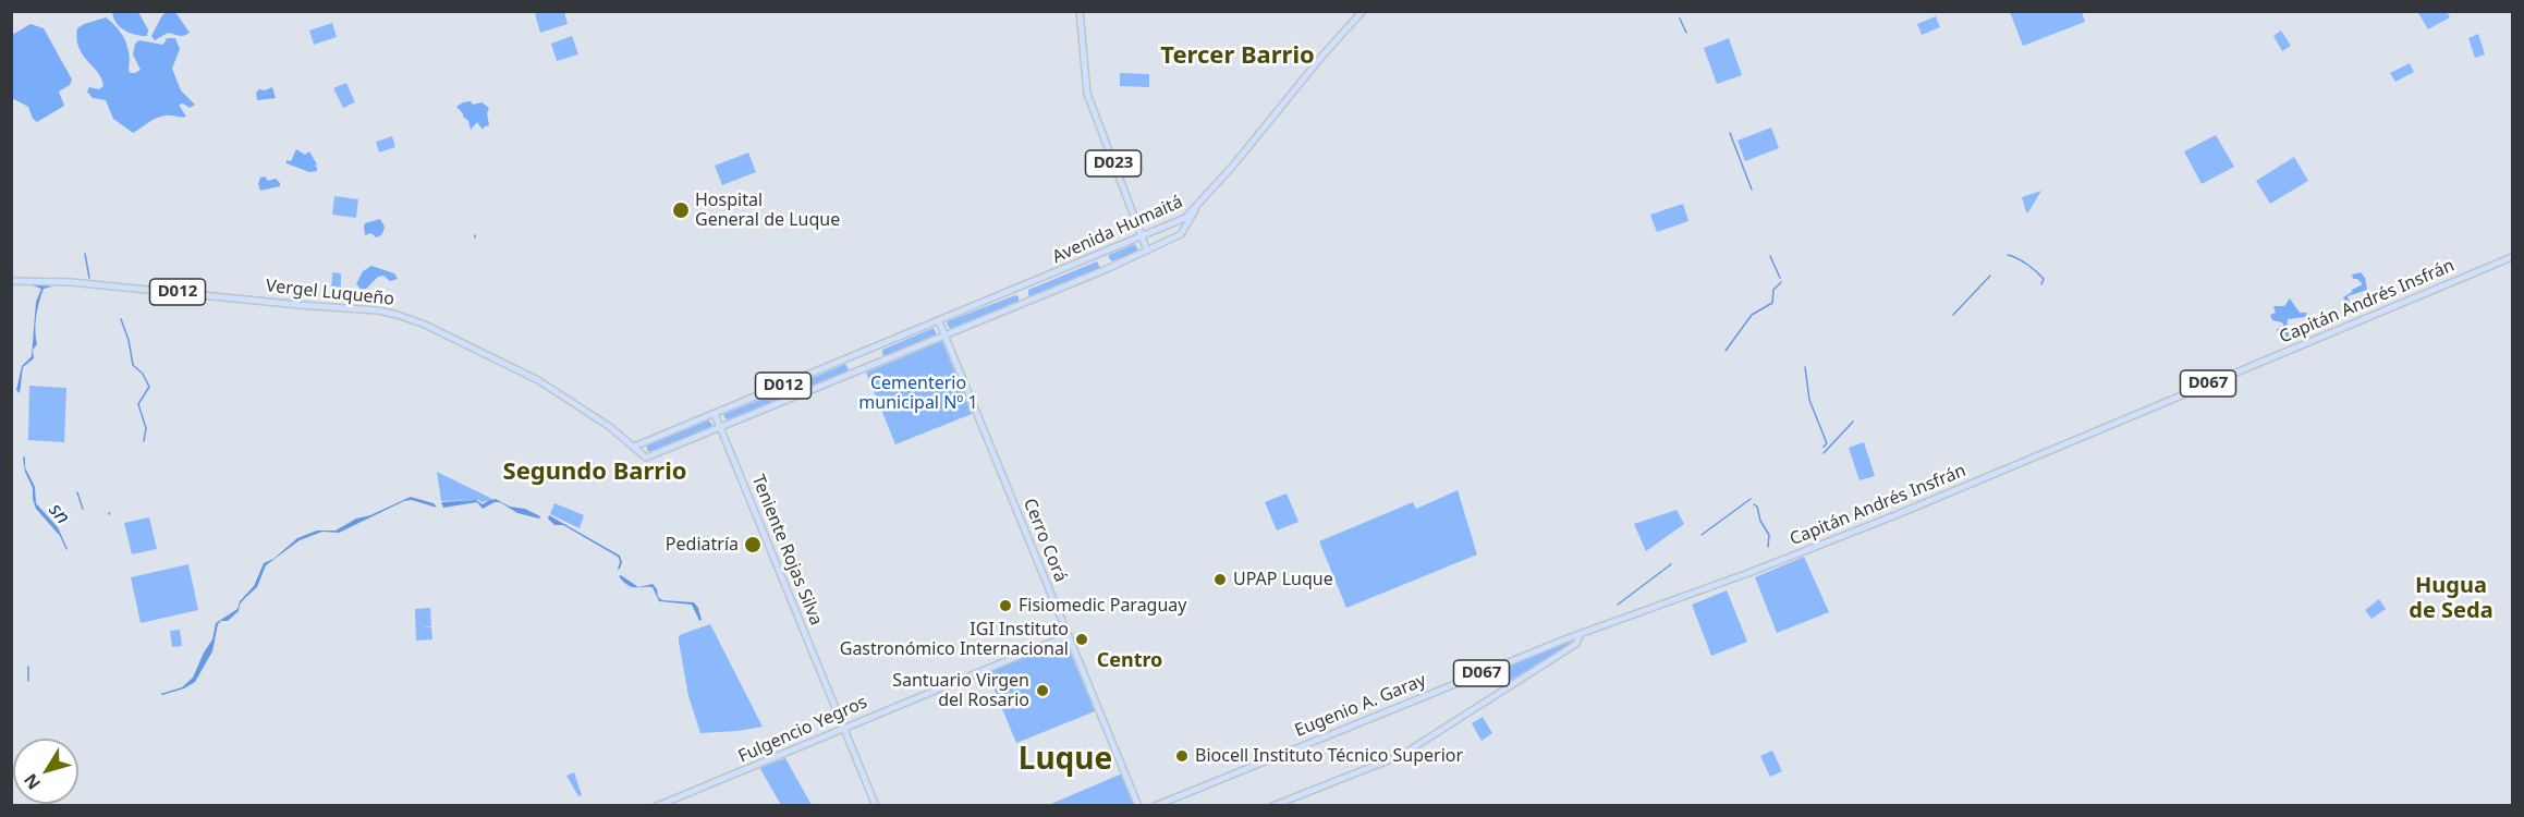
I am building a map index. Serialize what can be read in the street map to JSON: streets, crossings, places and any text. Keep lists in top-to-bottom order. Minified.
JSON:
{"streets":{"main road":["D023","Avenida Humaitá","D012","Vergel Luqueño","Capitán Andrés Insfrán","D067","Cerro Corá","Teniente Rojas Silva","Eugenio A. Garay","Fulgencio Yegros"]},"crossings":[["D023","Avenida Humaitá"],["Avenida Humaitá","D012"],["Avenida Humaitá","Cerro Corá"],["D012","Vergel Luqueño"],["D012","Cerro Corá"],["D012","Teniente Rojas Silva"],["Vergel Luqueño","Teniente Rojas Silva"],["Capitán Andrés Insfrán","Eugenio A. Garay"],["Cerro Corá","Fulgencio Yegros"],["Teniente Rojas Silva","Fulgencio Yegros"]],"districts":["Tercer Barrio","Segundo Barrio","Hugua de Seda","Centro","Luque"],"water":["sn"],"parks":["Cementerio municipal Nº 1"],"places":["Hospital General de Luque","Pediatría","UPAP Luque","Fisiomedic Paraguay","IGI Instituto Gastronómico Internacional","Santuario Virgen del Rosario","Biocell Instituto Técnico Superior"],"north":"bottom left"}
